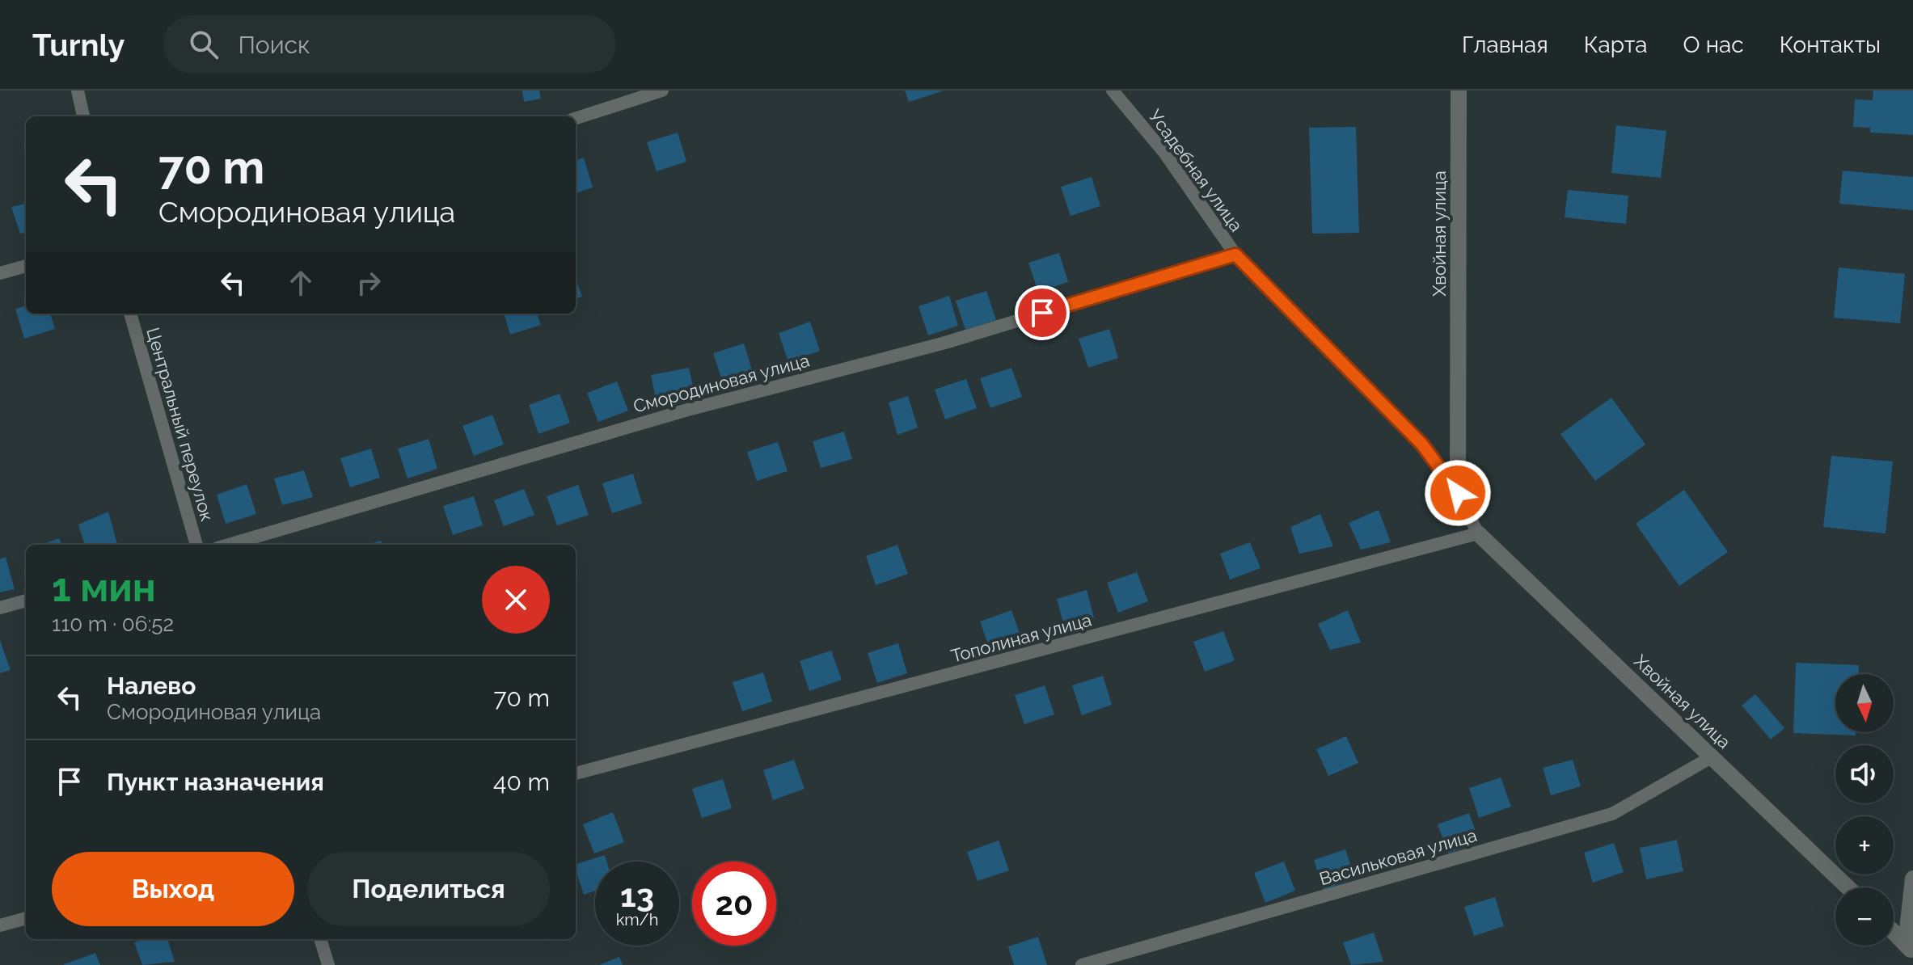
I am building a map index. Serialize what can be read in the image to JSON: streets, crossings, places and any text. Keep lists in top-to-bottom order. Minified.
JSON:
{"streets":{"street":["Хвойная улица"],"lane":["Усадебная улица","Смородиновая улица","Центральный переулок","Тополиная улица","Васильковая улица"]},"crossings":[["Усадебная улица","Хвойная улица"],["Усадебная улица","Смородиновая улица"],["Усадебная улица","Тополиная улица"],["Хвойная улица","Тополиная улица"],["Хвойная улица","Васильковая улица"]],"north":"bottom","page":{"header":"Turnly","search":"Поиск","nav":["Главная","Карта","О нас","Контакты"],"turn":["70 m","Смородиновая улица"],"heading":["1 мин","110 m · 06:52"],"list":[{"name":"Налево","note":"Смородиновая улица","value":"70 m"},{"name":"Пункт назначения","value":"40 m"}],"map_buttons":["+","−"],"buttons":["Выход","Поделиться"],"speed":"13 km/h","limit":"20"}}
